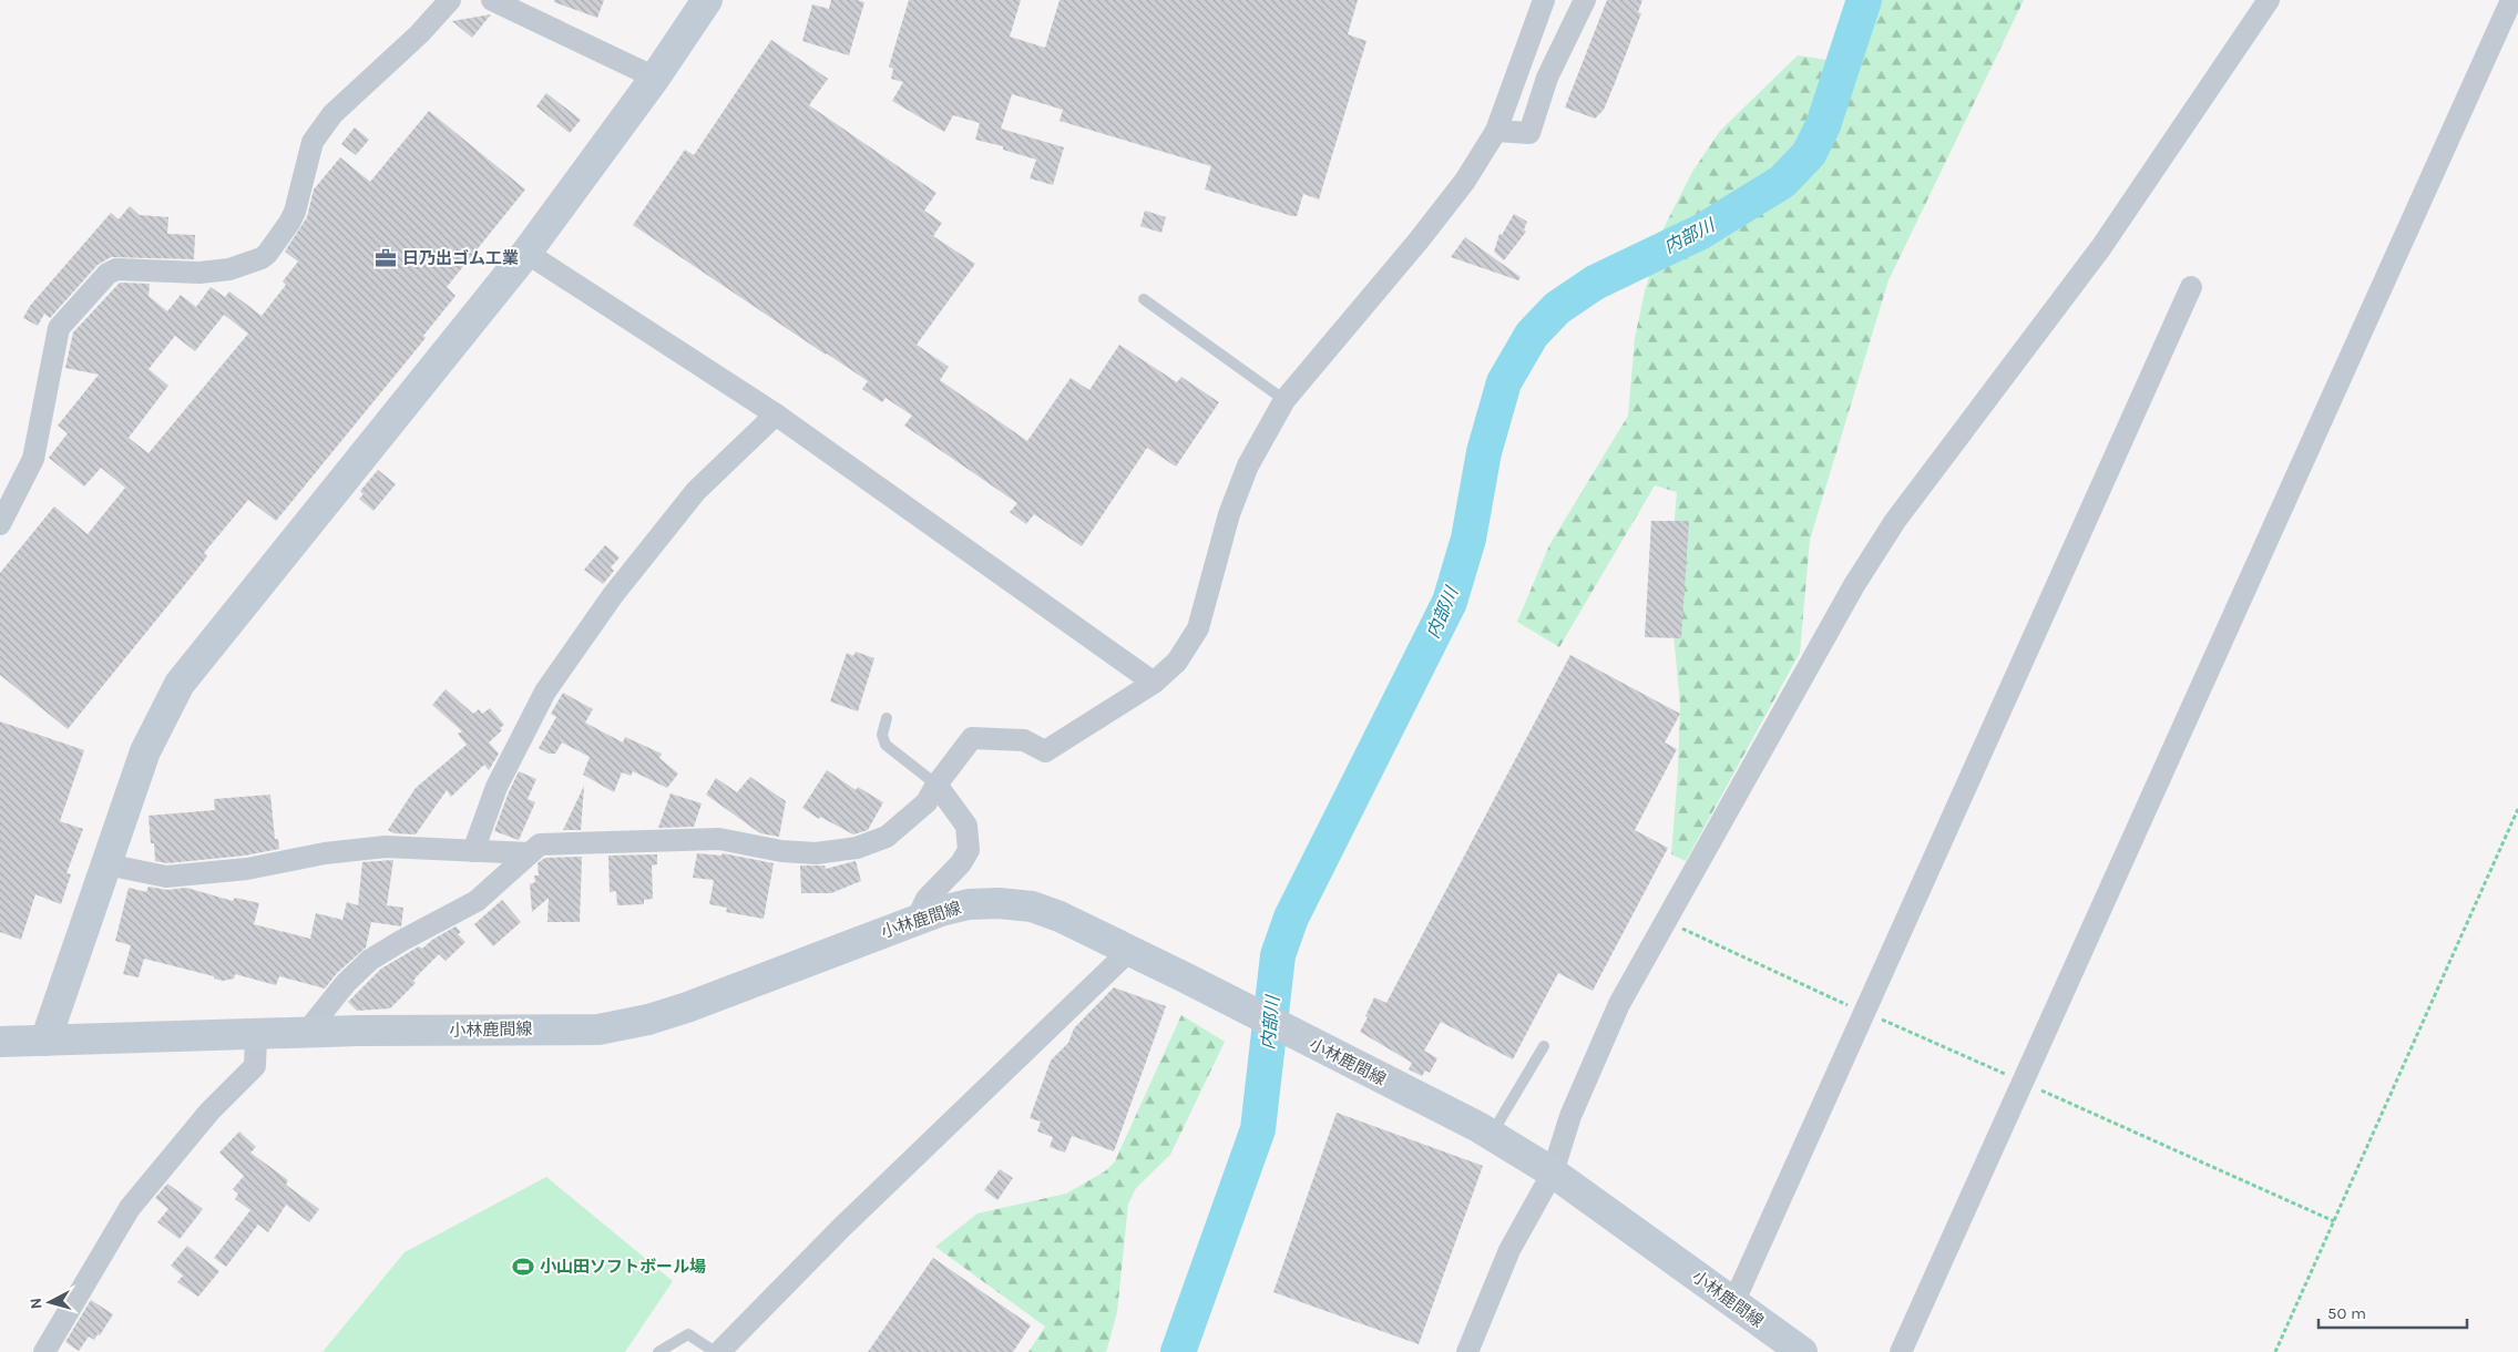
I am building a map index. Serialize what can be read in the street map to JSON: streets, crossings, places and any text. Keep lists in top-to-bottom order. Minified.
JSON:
{"streets":{"main road":["小林鹿間線"]},"water":["内部川"],"places":{"office":["日乃出ゴム工業"],"sports":["小山田ソフトボール場"]},"scale_bar":"50 m","north":"left"}
